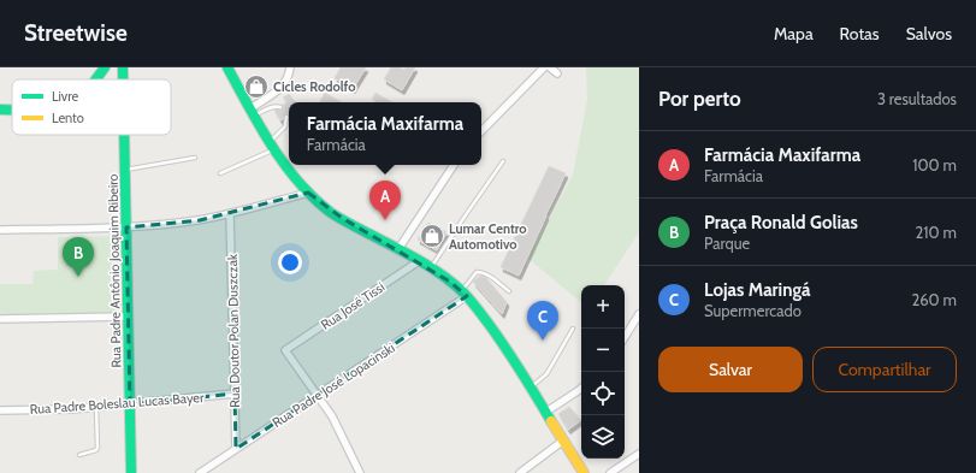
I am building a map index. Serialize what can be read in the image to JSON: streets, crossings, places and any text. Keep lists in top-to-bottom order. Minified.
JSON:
{"streets":{"main road":["Rua Padre Antônio Joaquim Ribeiro"],"street":["Rua José Tissi","Rua Doutor Polan Duszczak","Rua Padre José Lopacinski","Rua Padre Boleslau Lucas Bayer"]},"crossings":[["Rua Padre Antônio Joaquim Ribeiro","Rua Padre Boleslau Lucas Bayer"],["Rua José Tissi","Rua Padre José Lopacinski"],["Rua Doutor Polan Duszczak","Rua Padre José Lopacinski"],["Rua Doutor Polan Duszczak","Rua Padre Boleslau Lucas Bayer"]],"places":{"shop":["Cicles Rodolfo","Lumar Centro Automotivo"]},"legend":["Livre","Lento"],"page":{"header":"Streetwise","nav":["Mapa","Rotas","Salvos"],"heading":["Por perto","3 resultados"],"popup":["Farmácia Maxifarma","Farmácia"],"list":[{"mark":"A","name":"Farmácia Maxifarma","note":"Farmácia","value":"100 m"},{"mark":"B","name":"Praça Ronald Golias","note":"Parque","value":"210 m"},{"mark":"C","name":"Lojas Maringá","note":"Supermercado","value":"260 m"}],"pins":["A","B","C"],"map_buttons":["+","−"],"buttons":["Salvar","Compartilhar"]}}
